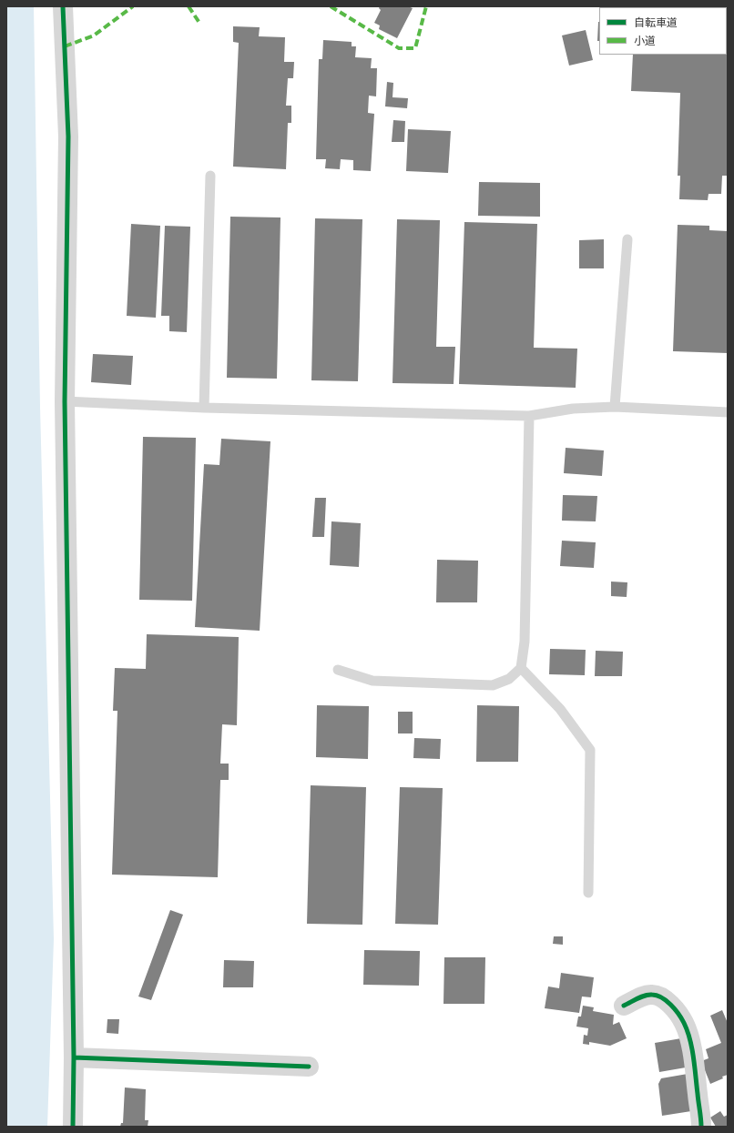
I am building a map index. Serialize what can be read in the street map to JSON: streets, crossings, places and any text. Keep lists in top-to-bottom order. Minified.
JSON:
{"legend":["自転車道","小道"]}
